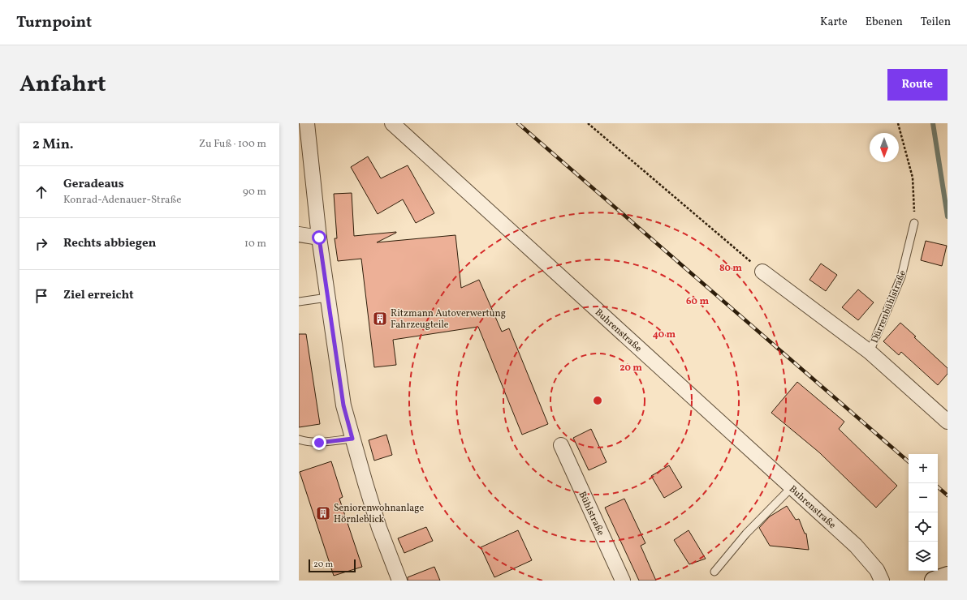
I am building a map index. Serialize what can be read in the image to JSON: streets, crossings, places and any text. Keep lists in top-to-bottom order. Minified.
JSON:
{"streets":{"street":["Dürrenbühlstraße","Buhrenstraße","Bühlstraße"]},"places":{"building":["Ritzmann Autoverwertung Fahrzeugteile","Seniorenwohnanlage Hörnleblick"]},"scale_bar":"20 m","north":"bottom","page":{"header":"Turnpoint","nav":["Karte","Ebenen","Teilen"],"title":"Anfahrt","buttons":"Route","heading":["2 Min.","Zu Fuß · 100 m"],"list":[["Geradeaus","Konrad-Adenauer-Straße","90 m"],["Rechts abbiegen","10 m"],"Ziel erreicht"],"map_buttons":["+","−"],"scale":"20 m"},"rings":["80 m","60 m","40 m","20 m"]}
